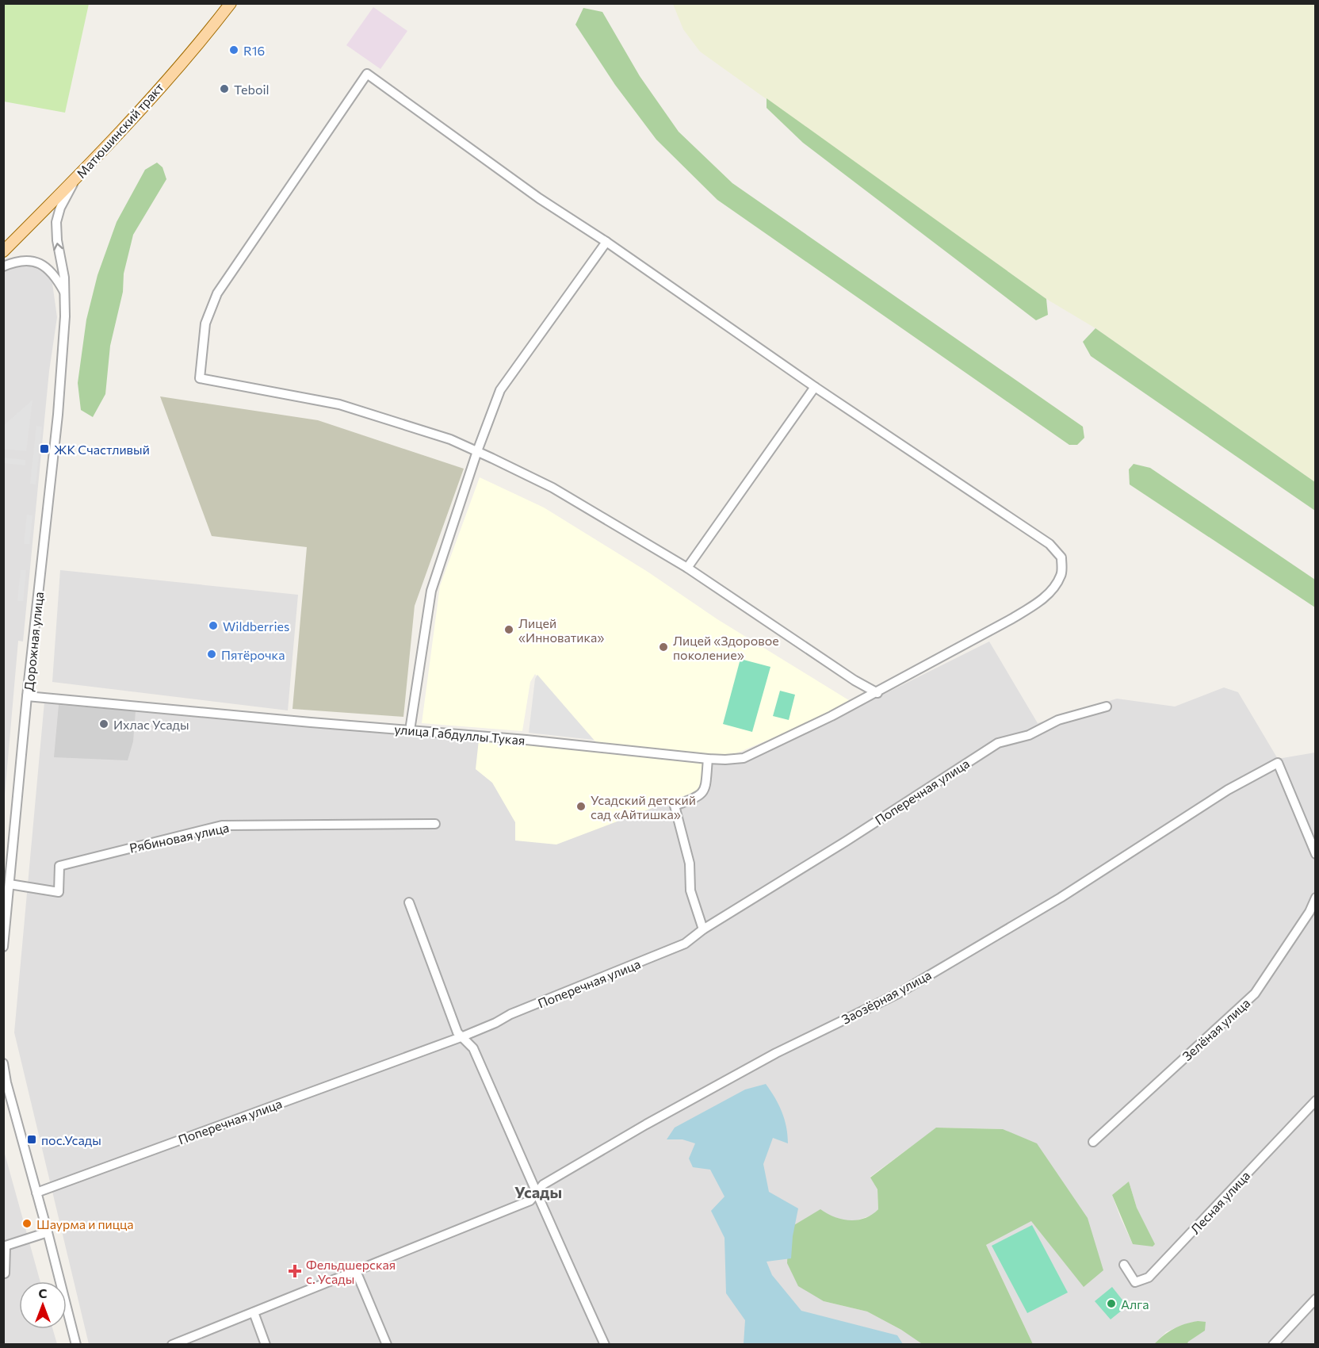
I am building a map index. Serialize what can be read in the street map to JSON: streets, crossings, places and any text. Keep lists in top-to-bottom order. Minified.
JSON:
{"streets":{"main road":["Матюшинский тракт"],"street":["Дорожная улица","улица Габдуллы Тукая","Поперечная улица","Рябиновая улица","Заозёрная улица","Зелёная улица","Лесная улица"]},"crossings":[["Матюшинский тракт","Дорожная улица"],["Дорожная улица","улица Габдуллы Тукая"],["Дорожная улица","Рябиновая улица"]],"districts":["Усады"],"places":{"other":["R16","Teboil","Wildberries","Лицей «Инноватика»","Лицей «Здоровое поколение»","Пятёрочка","Ихлас Усады","Усадский детский сад «Айтишка»","Шаурма и пицца","Алга"],"transit":["ЖК Счастливый","пос.Усады"],"health":["Фельдшерская с. Усады"]},"north":"top"}
